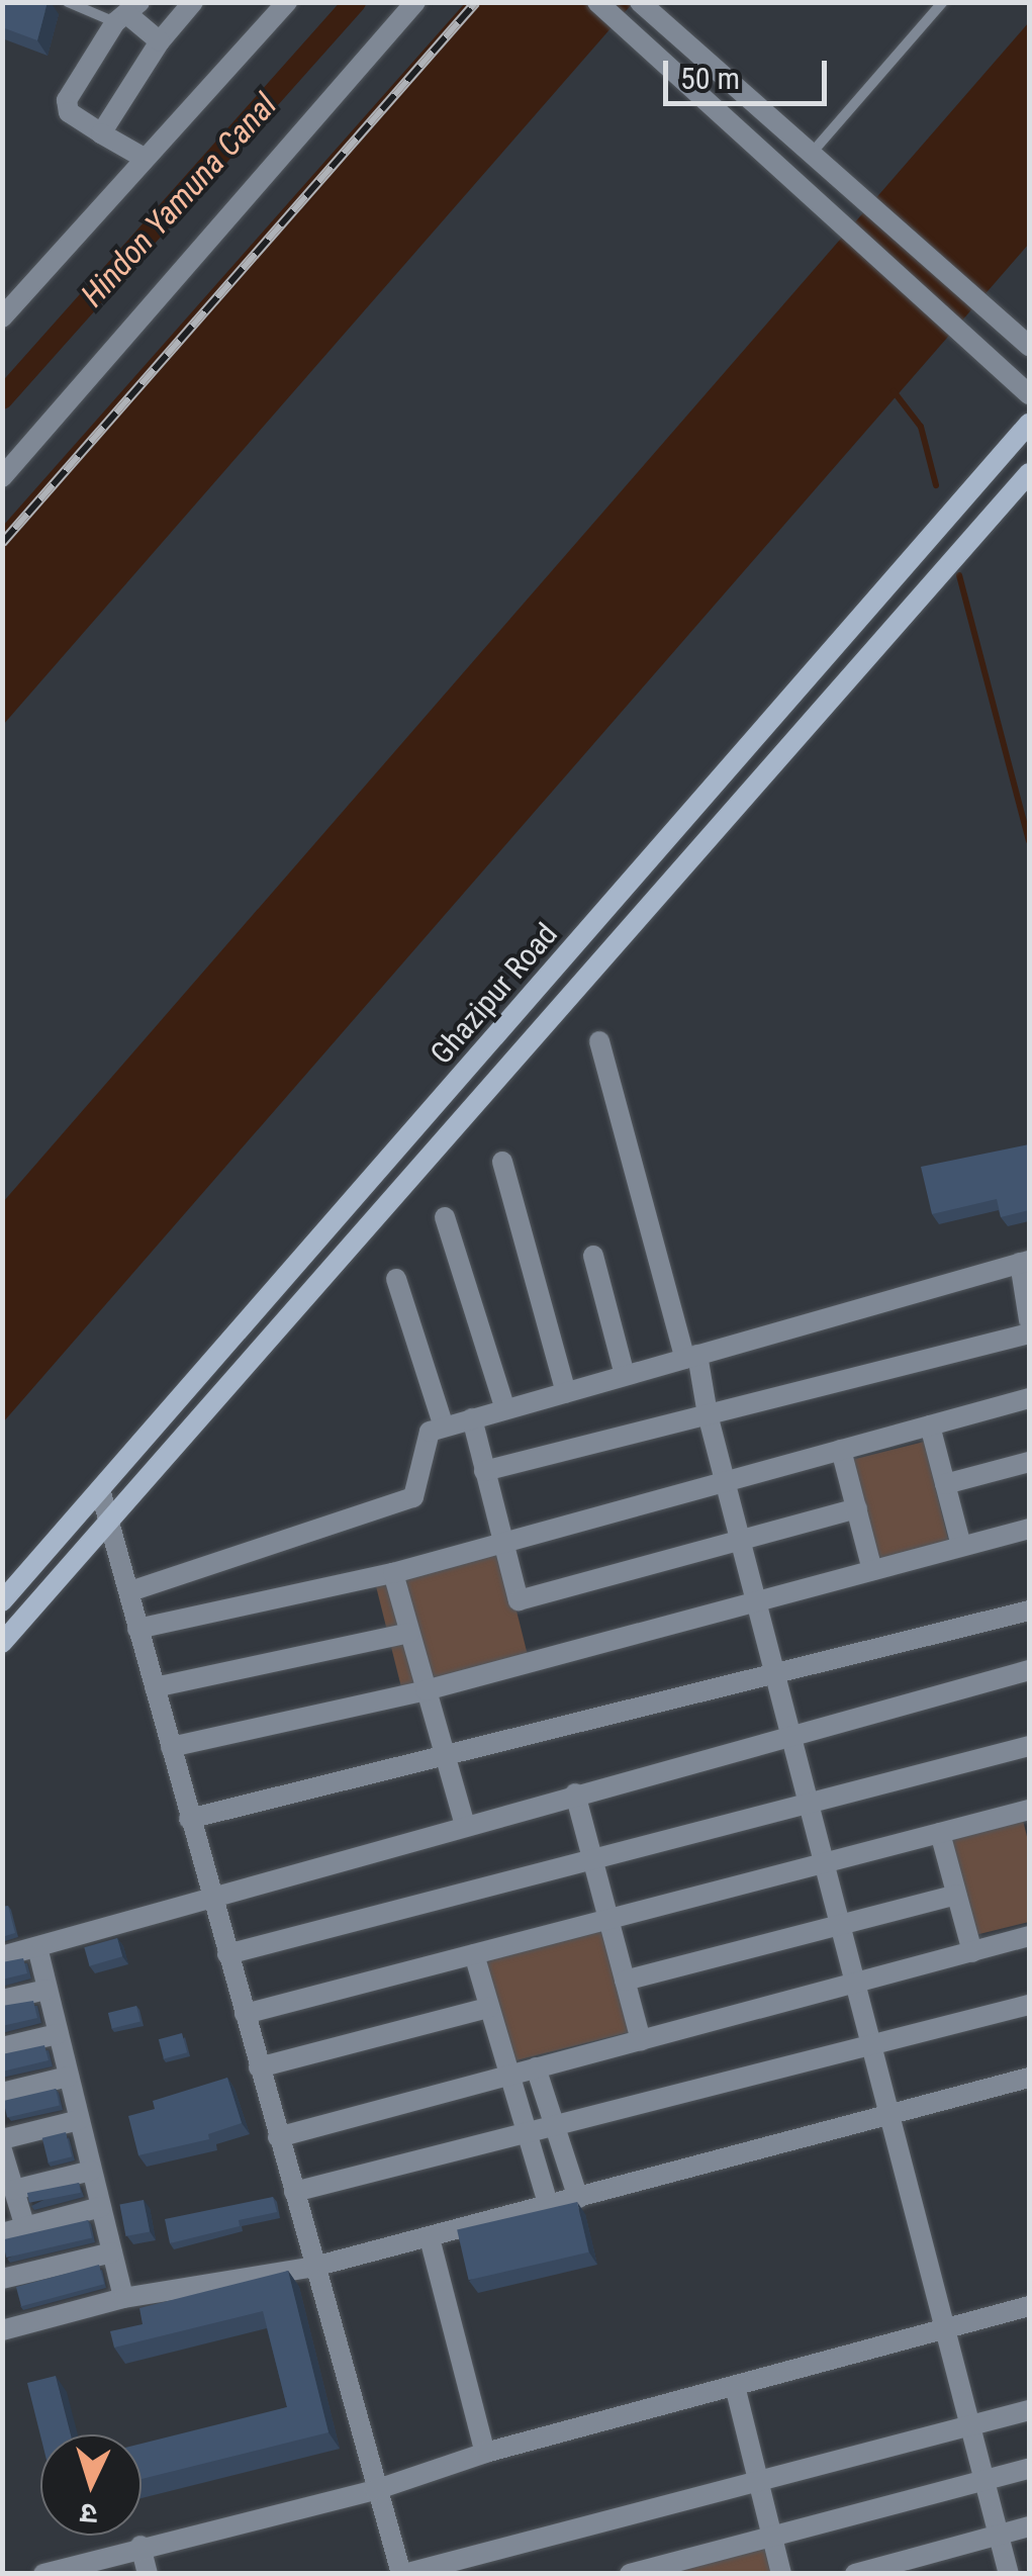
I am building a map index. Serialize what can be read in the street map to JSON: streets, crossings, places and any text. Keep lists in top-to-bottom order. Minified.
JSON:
{"streets":{"main road":["Ghazipur Road"]},"water":["Hindon Yamuna Canal"],"scale_bar":"50 m","north":"bottom"}
